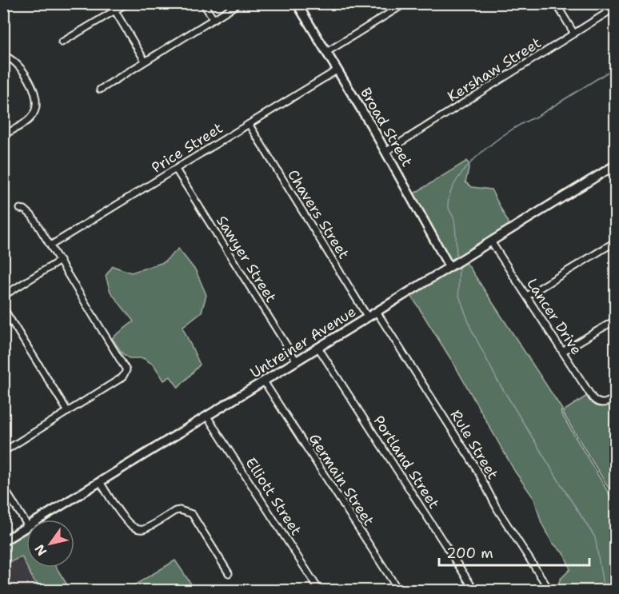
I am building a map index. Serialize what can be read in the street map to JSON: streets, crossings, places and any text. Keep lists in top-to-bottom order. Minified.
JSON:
{"streets":{"street":["Kershaw Street","Broad Street","Price Street","Chavers Street","Sawyer Street","Lancer Drive","Untreiner Avenue","Rule Street","Portland Street","Germain Street","Elliott Street"]},"crossings":[["Kershaw Street","Broad Street"],["Broad Street","Price Street"],["Broad Street","Untreiner Avenue"],["Price Street","Chavers Street"],["Price Street","Sawyer Street"],["Chavers Street","Untreiner Avenue"],["Sawyer Street","Untreiner Avenue"],["Lancer Drive","Untreiner Avenue"],["Untreiner Avenue","Rule Street"],["Untreiner Avenue","Portland Street"],["Untreiner Avenue","Germain Street"],["Untreiner Avenue","Elliott Street"]],"scale_bar":"200 m","north":"bottom left"}
